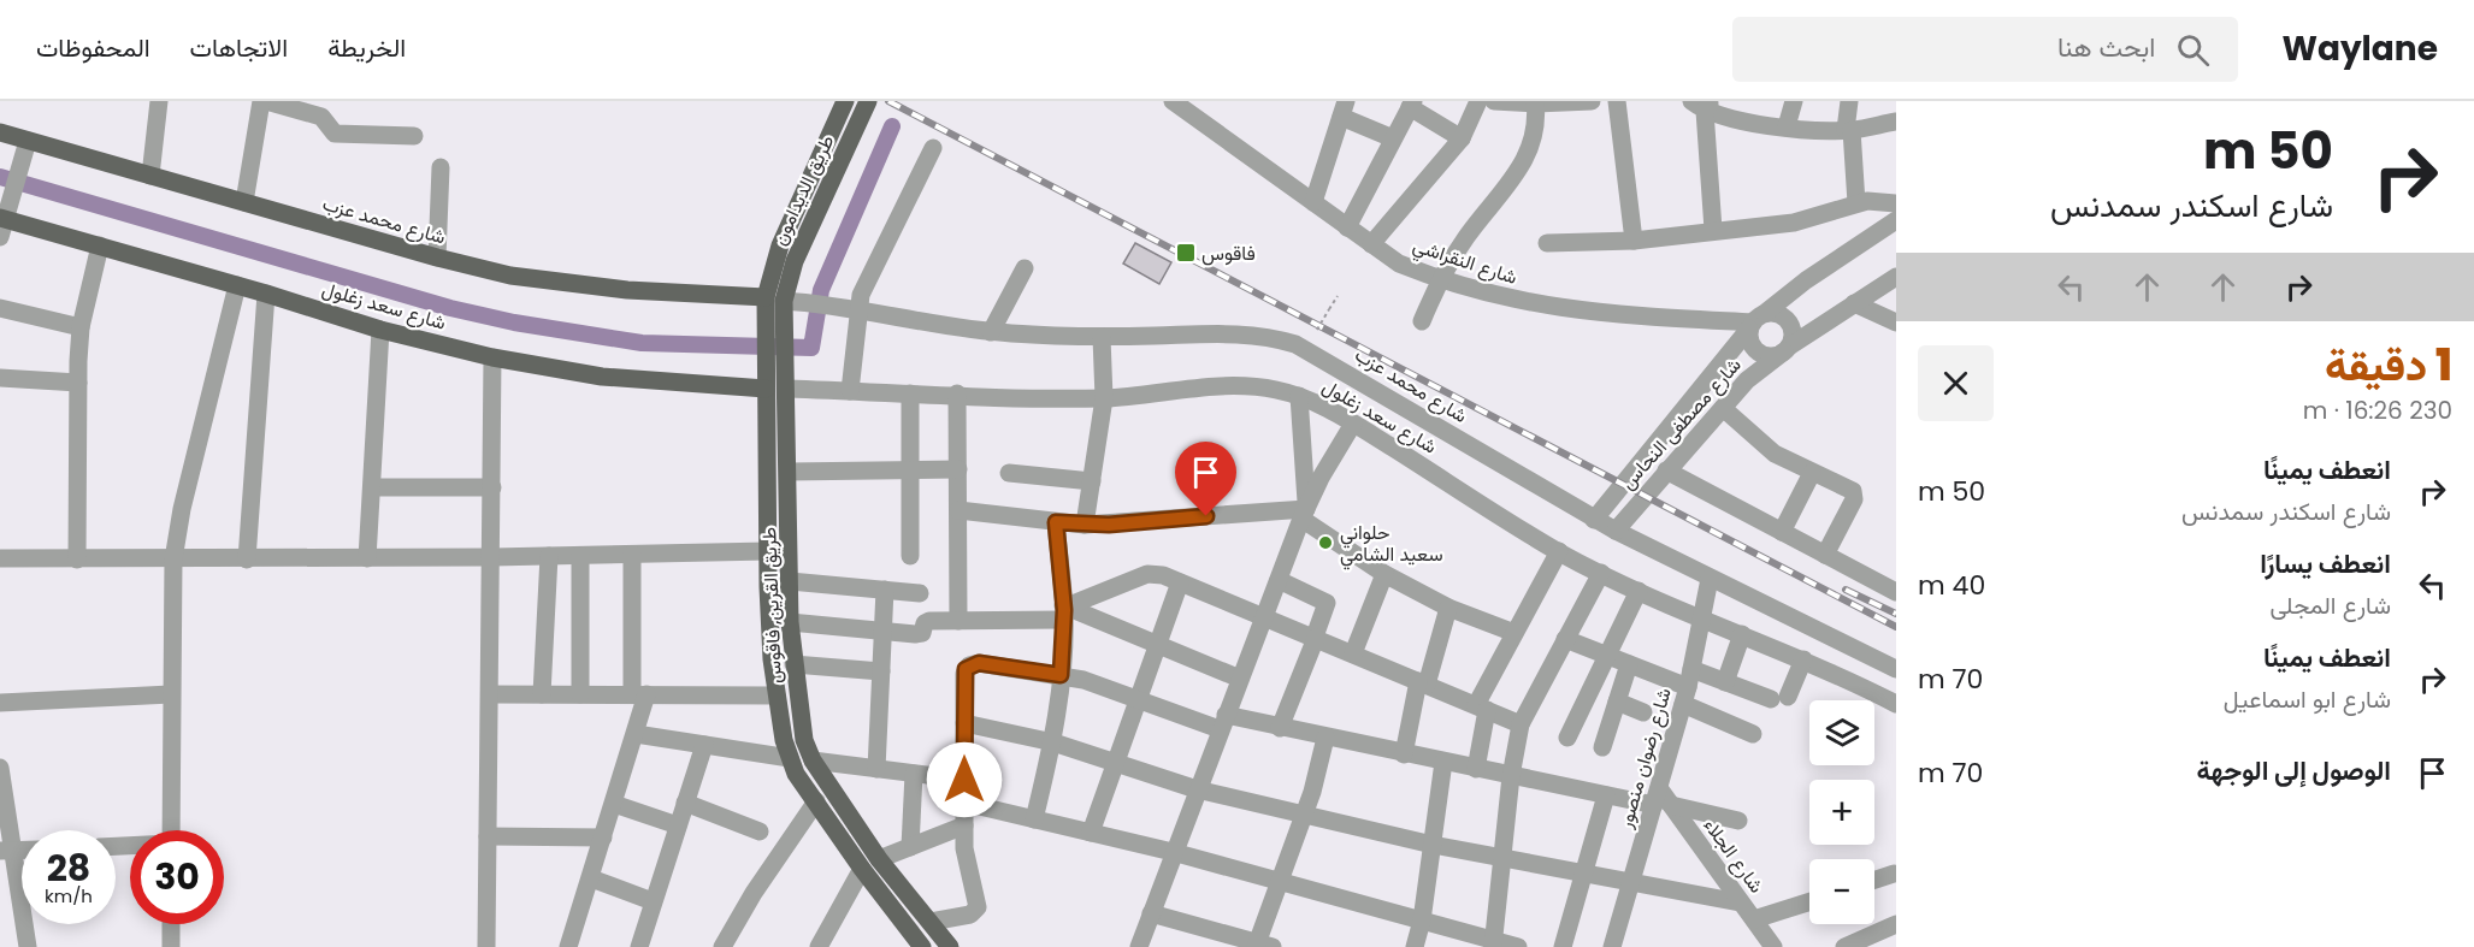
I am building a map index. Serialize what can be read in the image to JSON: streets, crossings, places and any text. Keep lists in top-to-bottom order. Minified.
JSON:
{"streets":{"main road":["طريق الديدامون","شارع محمد عزب","شارع سعد زغلول","طريق القرين, فاقوس"],"street":["شارع النقراشي","شارع مصطفى النحاس","شارع رضوان منصور","شارع الجلاء"]},"crossings":[["طريق الديدامون","شارع محمد عزب"],["طريق الديدامون","طريق القرين, فاقوس"],["شارع محمد عزب","شارع مصطفى النحاس"],["شارع محمد عزب","طريق القرين, فاقوس"],["شارع محمد عزب","شارع رضوان منصور"],["شارع النقراشي","شارع مصطفى النحاس"],["شارع سعد زغلول","طريق القرين, فاقوس"],["شارع سعد زغلول","شارع رضوان منصور"],["شارع رضوان منصور","شارع الجلاء"]],"places":{"transit":["فاقوس"],"other":["حلواني سعيد الشامي"]},"page":{"header":"Waylane","search":"ابحث هنا","nav":["الخريطة","الاتجاهات","المحفوظات"],"turn":["50 m","شارع اسكندر سمدنس"],"heading":["1 دقيقة","230 m · 16:26"],"list":[{"name":"انعطف يمينًا","note":"شارع اسكندر سمدنس","value":"50 m"},{"name":"انعطف يسارًا","note":"شارع المجلى","value":"40 m"},{"name":"انعطف يمينًا","note":"شارع ابو اسماعيل","value":"70 m"},{"name":"الوصول إلى الوجهة","value":"70 m"}],"map_buttons":["+","−"],"speed":"28 km/h","limit":"30"}}
